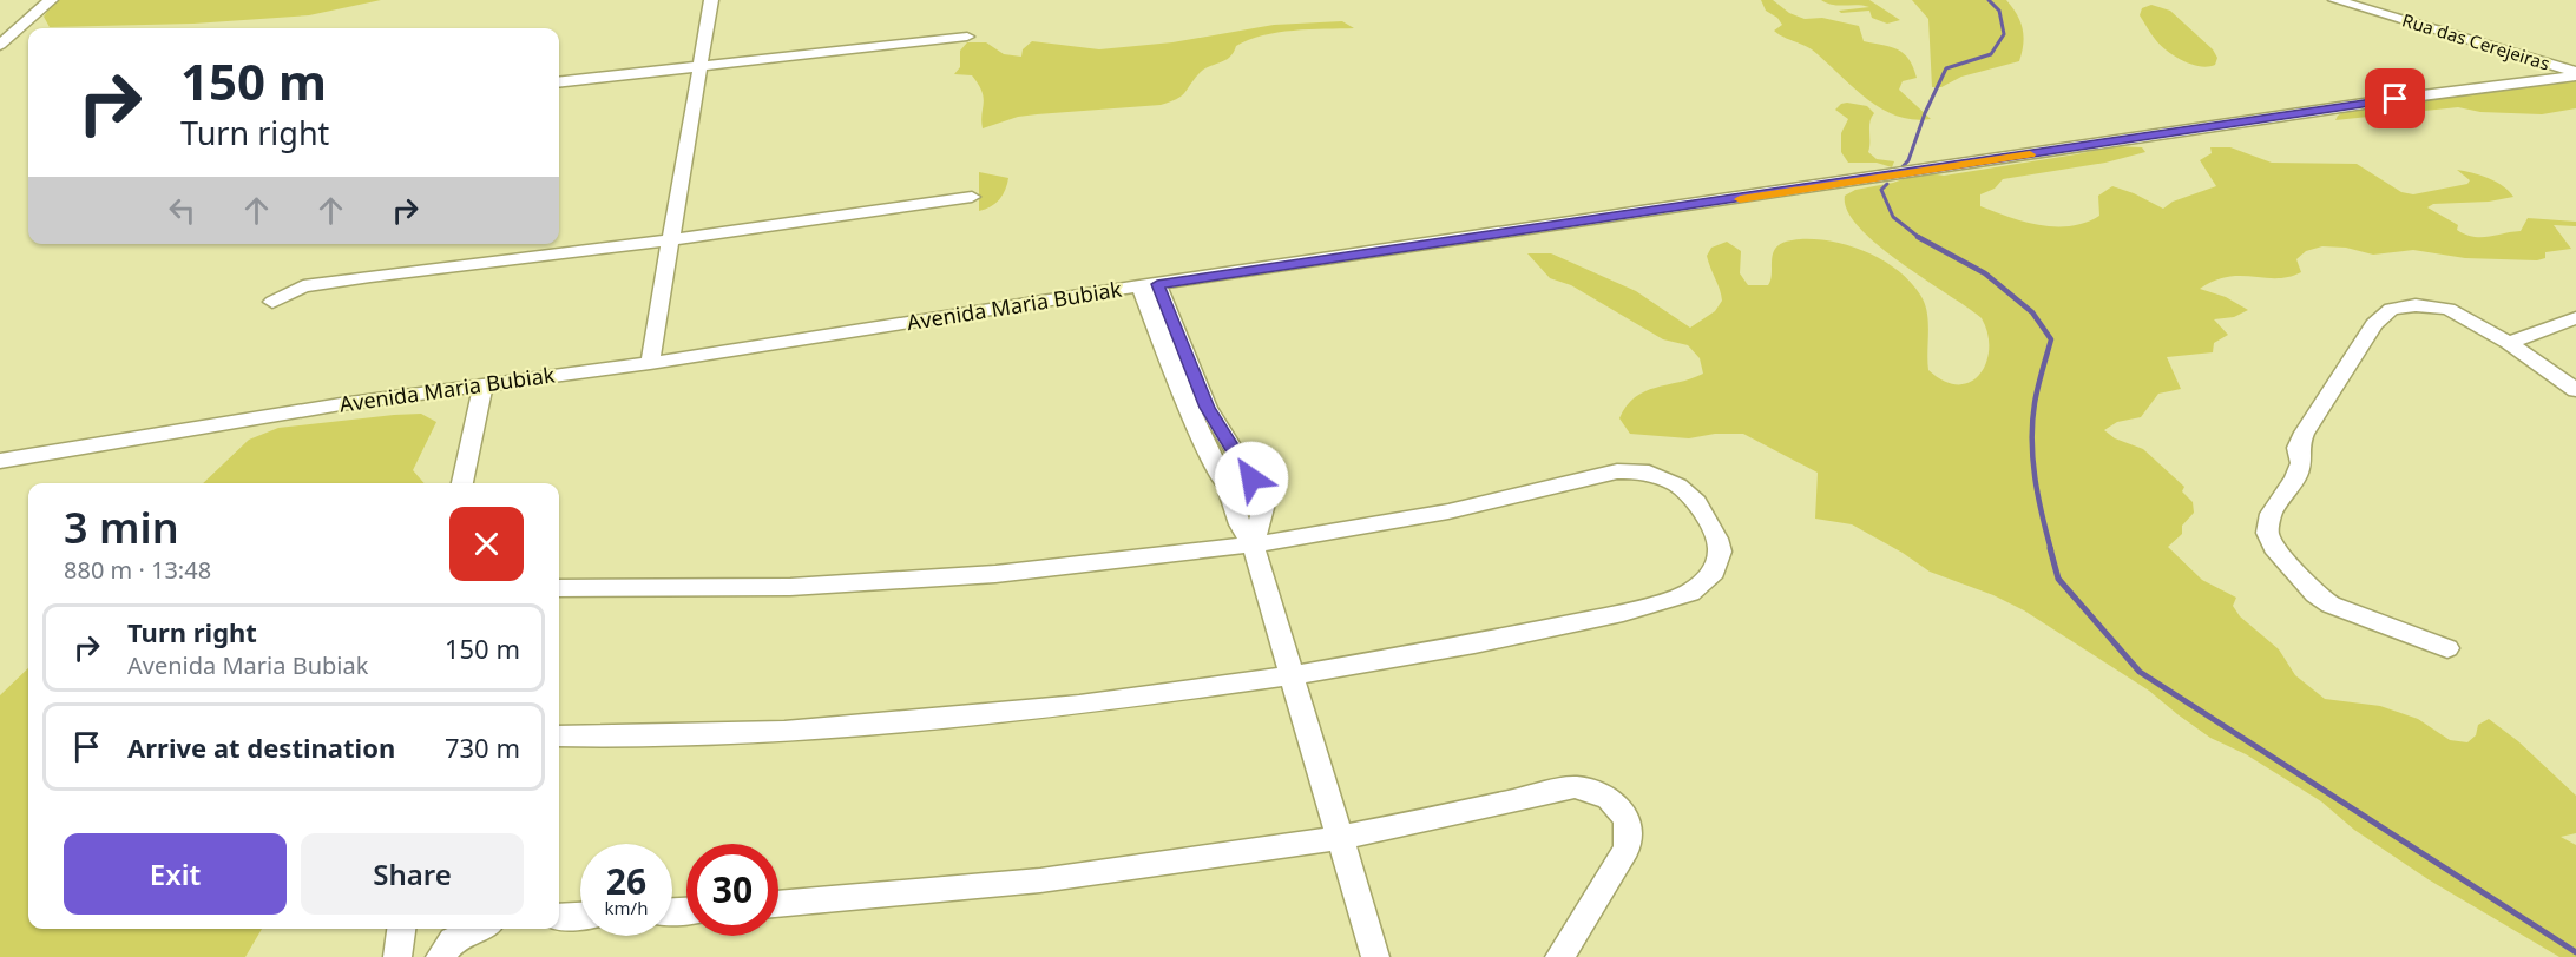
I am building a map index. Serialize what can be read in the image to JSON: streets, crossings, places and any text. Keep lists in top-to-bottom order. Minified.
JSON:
{"streets":{"street":["Rua das Cerejeiras","Avenida Maria Bubiak"]},"crossings":[["Rua das Cerejeiras","Avenida Maria Bubiak"]],"page":{"turn":["150 m","Turn right"],"heading":["3 min","880 m · 13:48"],"list":[{"name":"Turn right","note":"Avenida Maria Bubiak","value":"150 m"},{"name":"Arrive at destination","value":"730 m"}],"buttons":["Exit","Share"],"speed":"26 km/h","limit":"30"}}
